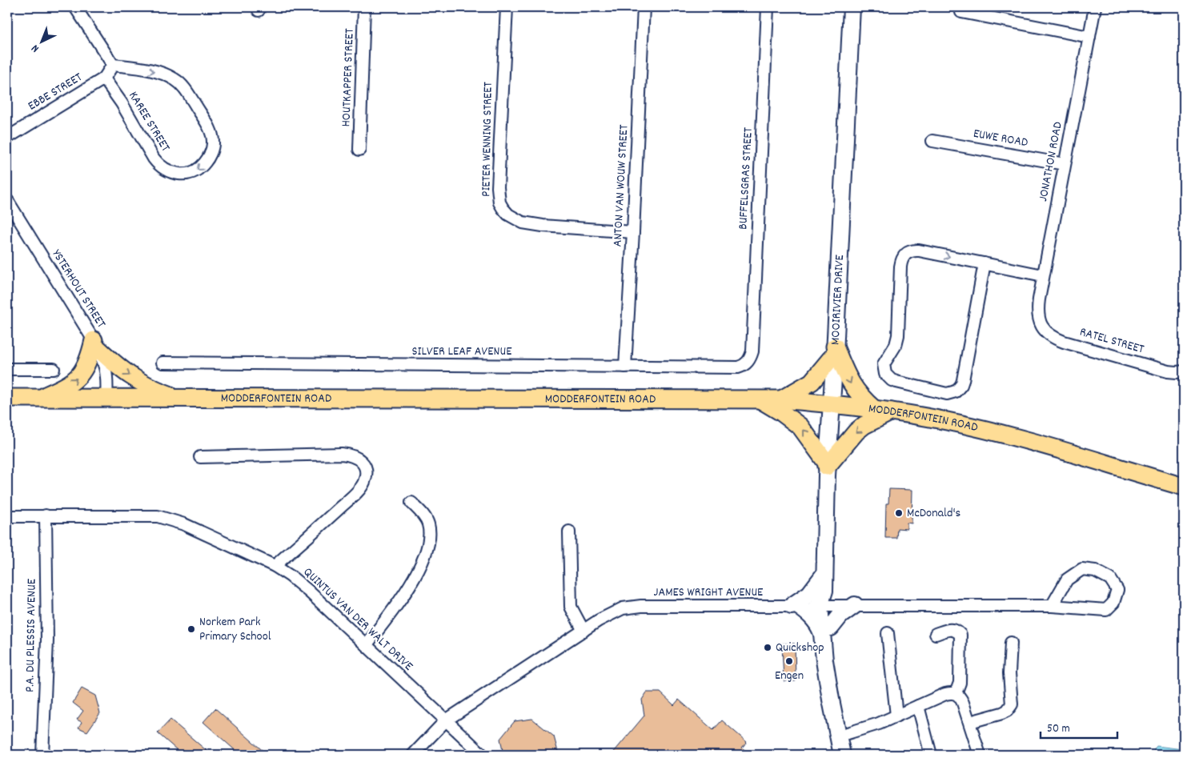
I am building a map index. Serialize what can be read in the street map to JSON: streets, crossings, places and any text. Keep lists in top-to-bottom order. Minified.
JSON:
{"streets":{"main road":["MODDERFONTEIN ROAD"],"street":["HOUTKAPPER STREET","EBBE STREET","KAREE STREET","EUWE ROAD","PIETER WENNING STREET","JONATHON ROAD","BUFFELSGRAS STREET","ANTON VAN WOUW STREET","YSTERHOUT STREET","MOOIRIVIER DRIVE","RATEL STREET","SILVER LEAF AVENUE","JAMES WRIGHT AVENUE","QUINTUS VAN DER WALT DRIVE","P.A. DU PLESSIS AVENUE"]},"crossings":[["EBBE STREET","KAREE STREET"],["EUWE ROAD","JONATHON ROAD"],["PIETER WENNING STREET","ANTON VAN WOUW STREET"],["JONATHON ROAD","RATEL STREET"],["BUFFELSGRAS STREET","SILVER LEAF AVENUE"],["ANTON VAN WOUW STREET","SILVER LEAF AVENUE"],["YSTERHOUT STREET","MODDERFONTEIN ROAD"],["MOOIRIVIER DRIVE","MODDERFONTEIN ROAD"],["MOOIRIVIER DRIVE","JAMES WRIGHT AVENUE"],["JAMES WRIGHT AVENUE","QUINTUS VAN DER WALT DRIVE"],["QUINTUS VAN DER WALT DRIVE","P.A. DU PLESSIS AVENUE"]],"places":["McDonald's","Norkem Park Primary School","Quickshop","Engen"],"scale_bar":"50 m","north":"bottom left"}
